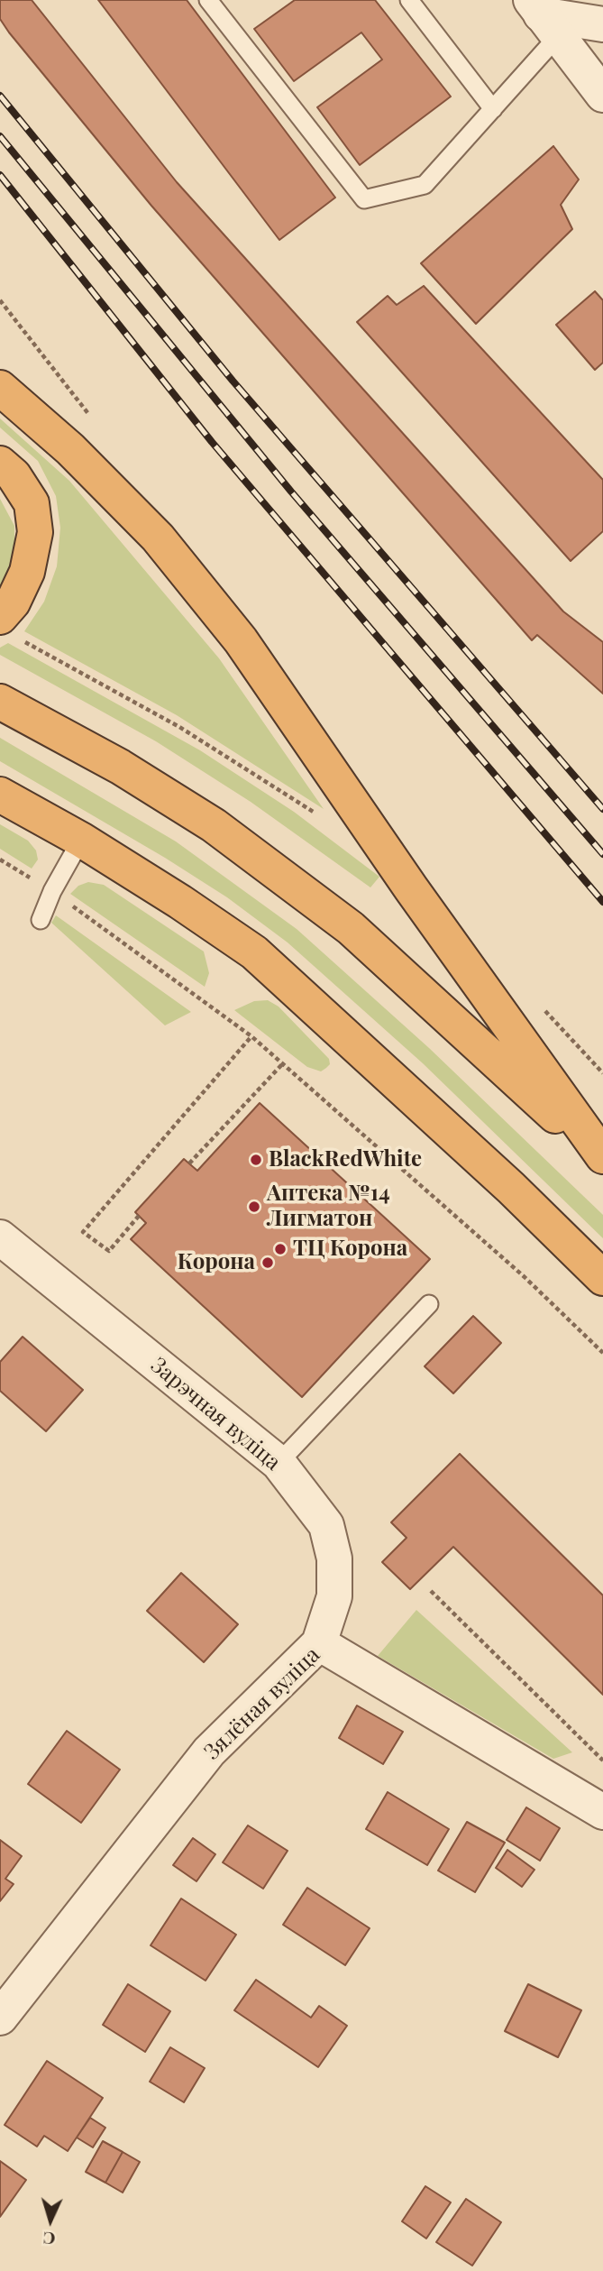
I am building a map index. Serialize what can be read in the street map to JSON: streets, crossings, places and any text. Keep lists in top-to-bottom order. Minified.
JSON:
{"streets":{"street":["Зарэчная вуліца","Зялёная вуліца"]},"crossings":[["Зарэчная вуліца","Зялёная вуліца"]],"places":["BlackRedWhite","Аптека №14 Лигматон","ТЦ Корона","Корона"],"north":"bottom"}
